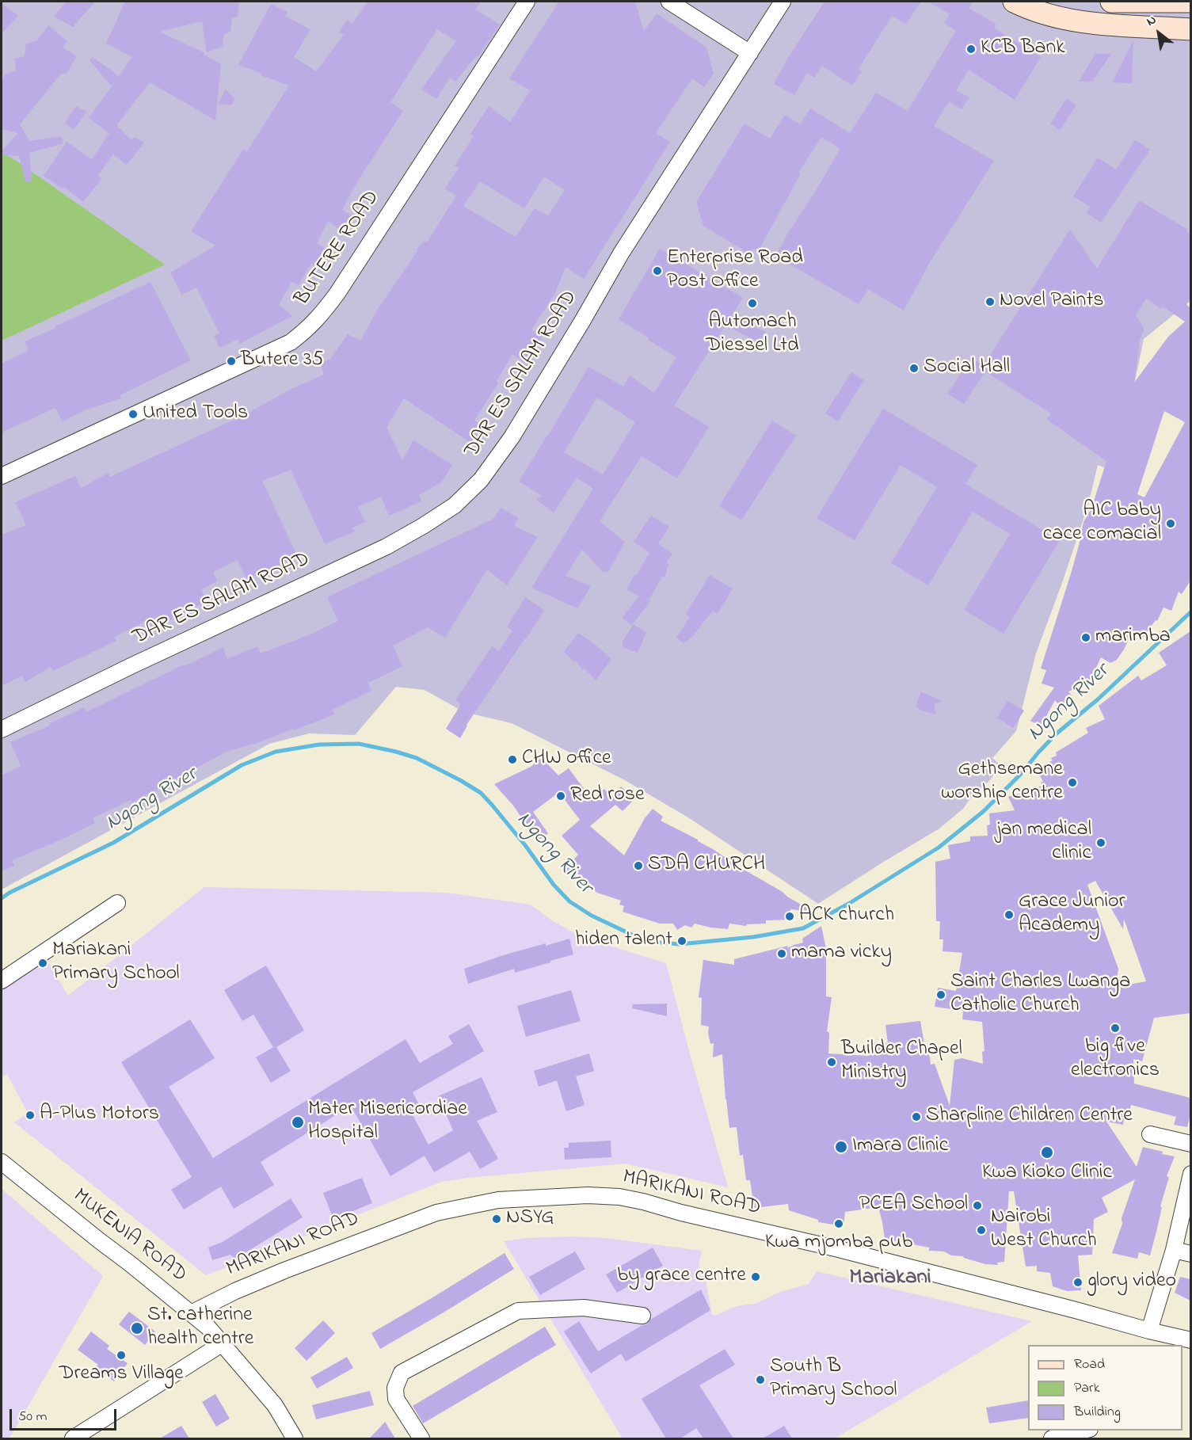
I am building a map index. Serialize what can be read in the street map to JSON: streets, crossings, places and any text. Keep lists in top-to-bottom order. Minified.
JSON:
{"streets":{"street":["BUTERE ROAD","DAR ES SALAM ROAD","MARIKANI ROAD","MUKENIA ROAD"]},"crossings":[["MARIKANI ROAD","MUKENIA ROAD"]],"districts":["Mariakani"],"water":["Ngong River"],"places":["KCB Bank","Enterprise Road Post Office","Novel Paints","Automach Diessel Ltd","Butere 35","Social Hall","United Tools","AIC baby cace comacial","marimba","CHW office","Gethsemane worship centre","Red rose","jan medical clinic","SDA CHURCH","Grace Junior Academy","ACK church","hiden talent","mama vicky","Mariakani Primary School","Saint Charles Lwanga Catholic Church","big five electronics","Builder Chapel Ministry","A-Plus Motors","Sharpline Children Centre","Mater Misericordiae Hospital","Imara Clinic","Kwa Kioko Clinic","PCEA School","NSYG","Kwa mjomba pub","Nairobi West Church","by grace centre","glory video","St. catherine health centre","Dreams Village","South B Primary School"],"legend":["Road","Park","Building"],"scale_bar":"50 m","north":"top left"}
